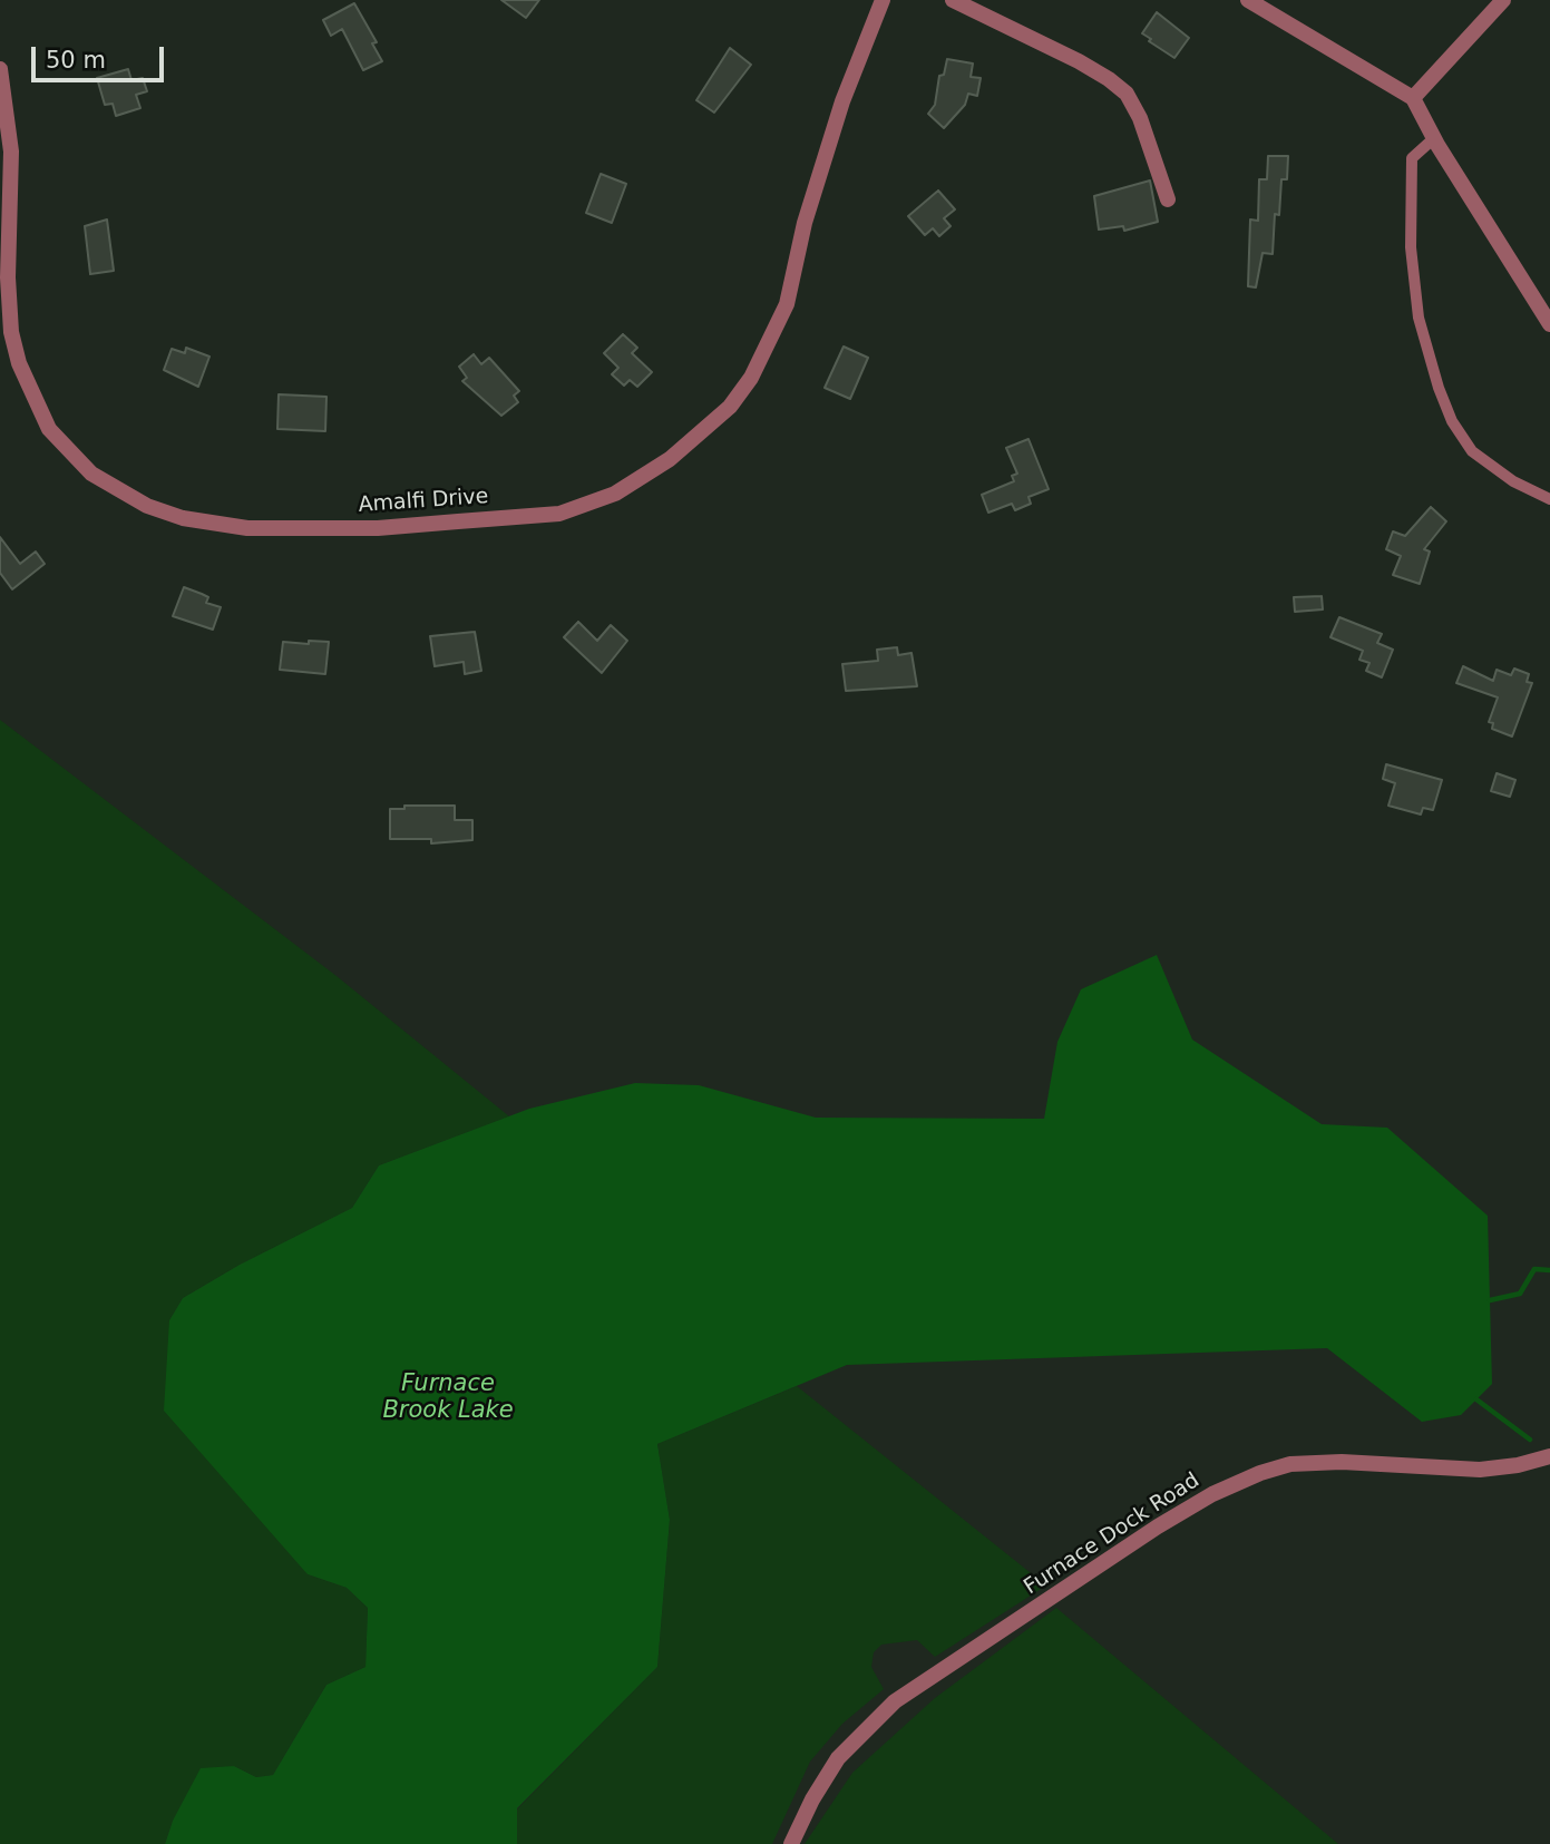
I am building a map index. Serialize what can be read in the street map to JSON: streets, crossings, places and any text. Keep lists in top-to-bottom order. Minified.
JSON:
{"streets":{"street":["Amalfi Drive","Furnace Dock Road"]},"water":["Furnace Brook Lake"],"scale_bar":"50 m"}
